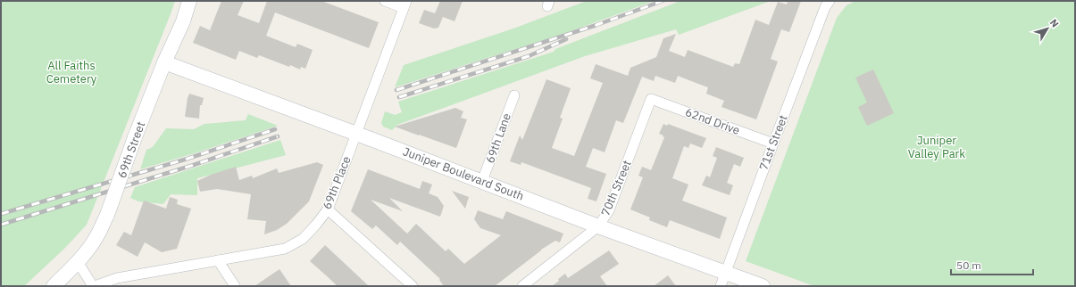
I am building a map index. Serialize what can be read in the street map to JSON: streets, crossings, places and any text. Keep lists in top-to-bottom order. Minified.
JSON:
{"streets":{"street":["62nd Drive","69th Lane","71st Street","69th Street","Juniper Boulevard South","69th Place","70th Street"]},"crossings":[["62nd Drive","71st Street"],["62nd Drive","70th Street"],["69th Lane","Juniper Boulevard South"],["71st Street","Juniper Boulevard South"],["69th Street","Juniper Boulevard South"],["Juniper Boulevard South","69th Place"],["Juniper Boulevard South","70th Street"]],"parks":["All Faiths Cemetery","Juniper Valley Park"],"scale_bar":"50 m","north":"top right"}
